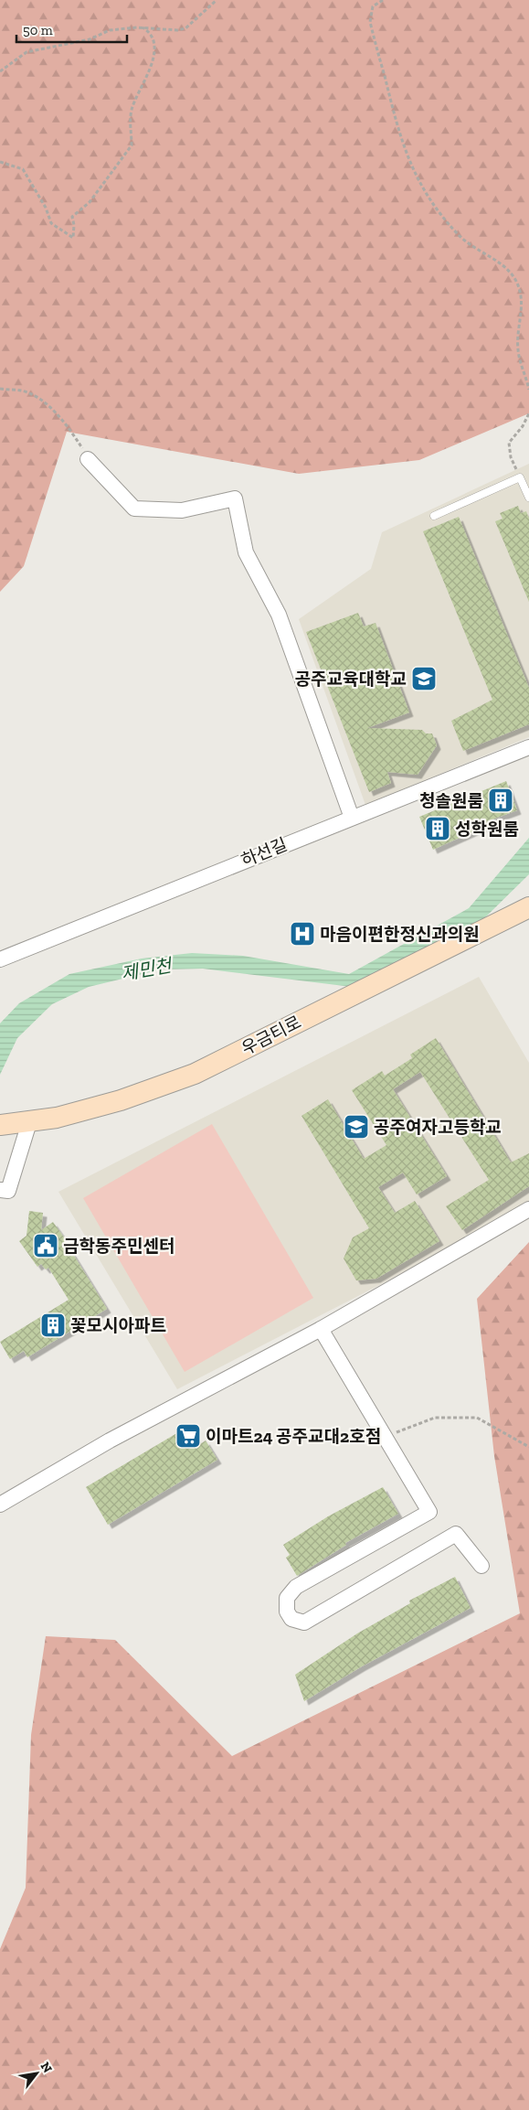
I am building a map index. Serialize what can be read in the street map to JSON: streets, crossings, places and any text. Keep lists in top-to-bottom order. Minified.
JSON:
{"streets":{"main road":["우금티로"],"street":["하선길"]},"water":["제민천"],"places":{"school or university":["공주교육대학교","공주여자고등학교"],"building":["청솔원룸","성학원룸","꽃모시아파트"],"hospital":["마음이편한정신과의원"],"public building":["금학동주민센터"],"supermarket":["이마트24 공주교대2호점"]},"scale_bar":"50 m","north":"top right"}
